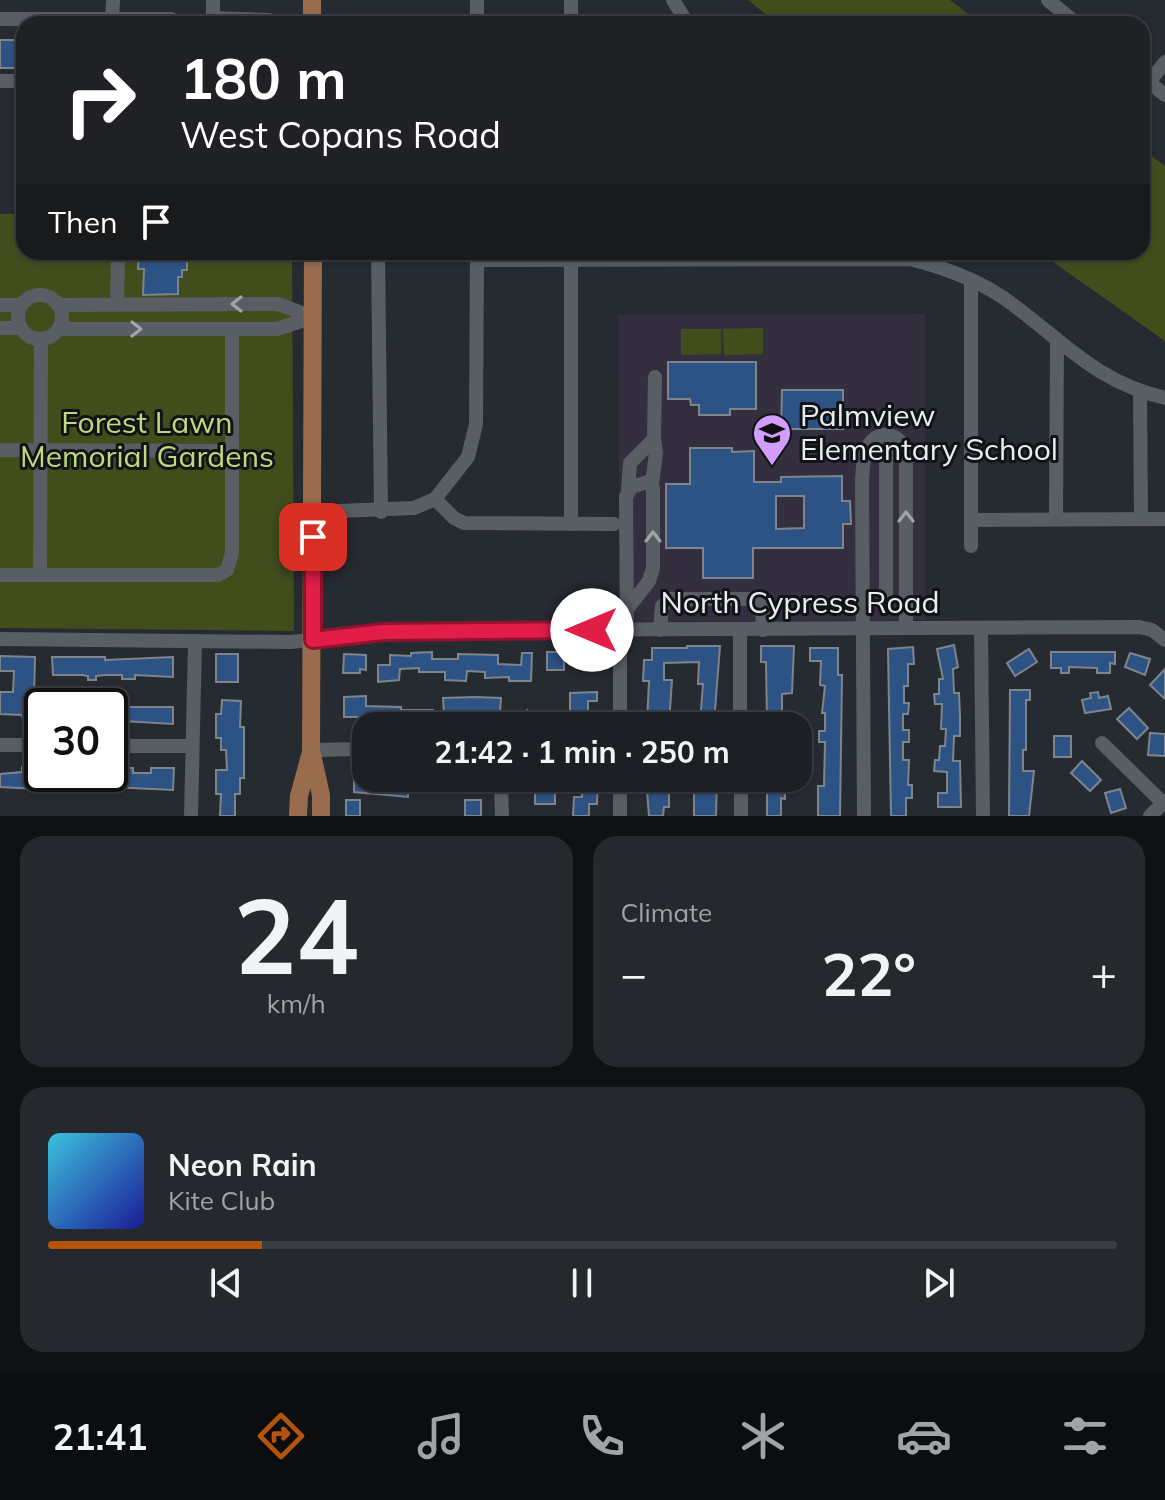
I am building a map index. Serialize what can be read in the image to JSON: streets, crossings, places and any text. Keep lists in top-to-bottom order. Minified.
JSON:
{"streets":{"street":["North Cypress Road"]},"parks":["Forest Lawn Memorial Gardens"],"places":{"school or university":["Palmview Elementary School"]},"page":{"turn":["180 m","West Copans Road"],"then":"Then","limit":"30","trip":"21:42 · 1 min · 250 m","tile":[["24","km/h"],"Climate"],"heat":["−","22°","+"],"song":["Neon Rain","Kite Club"],"tabs":"21:41"}}
